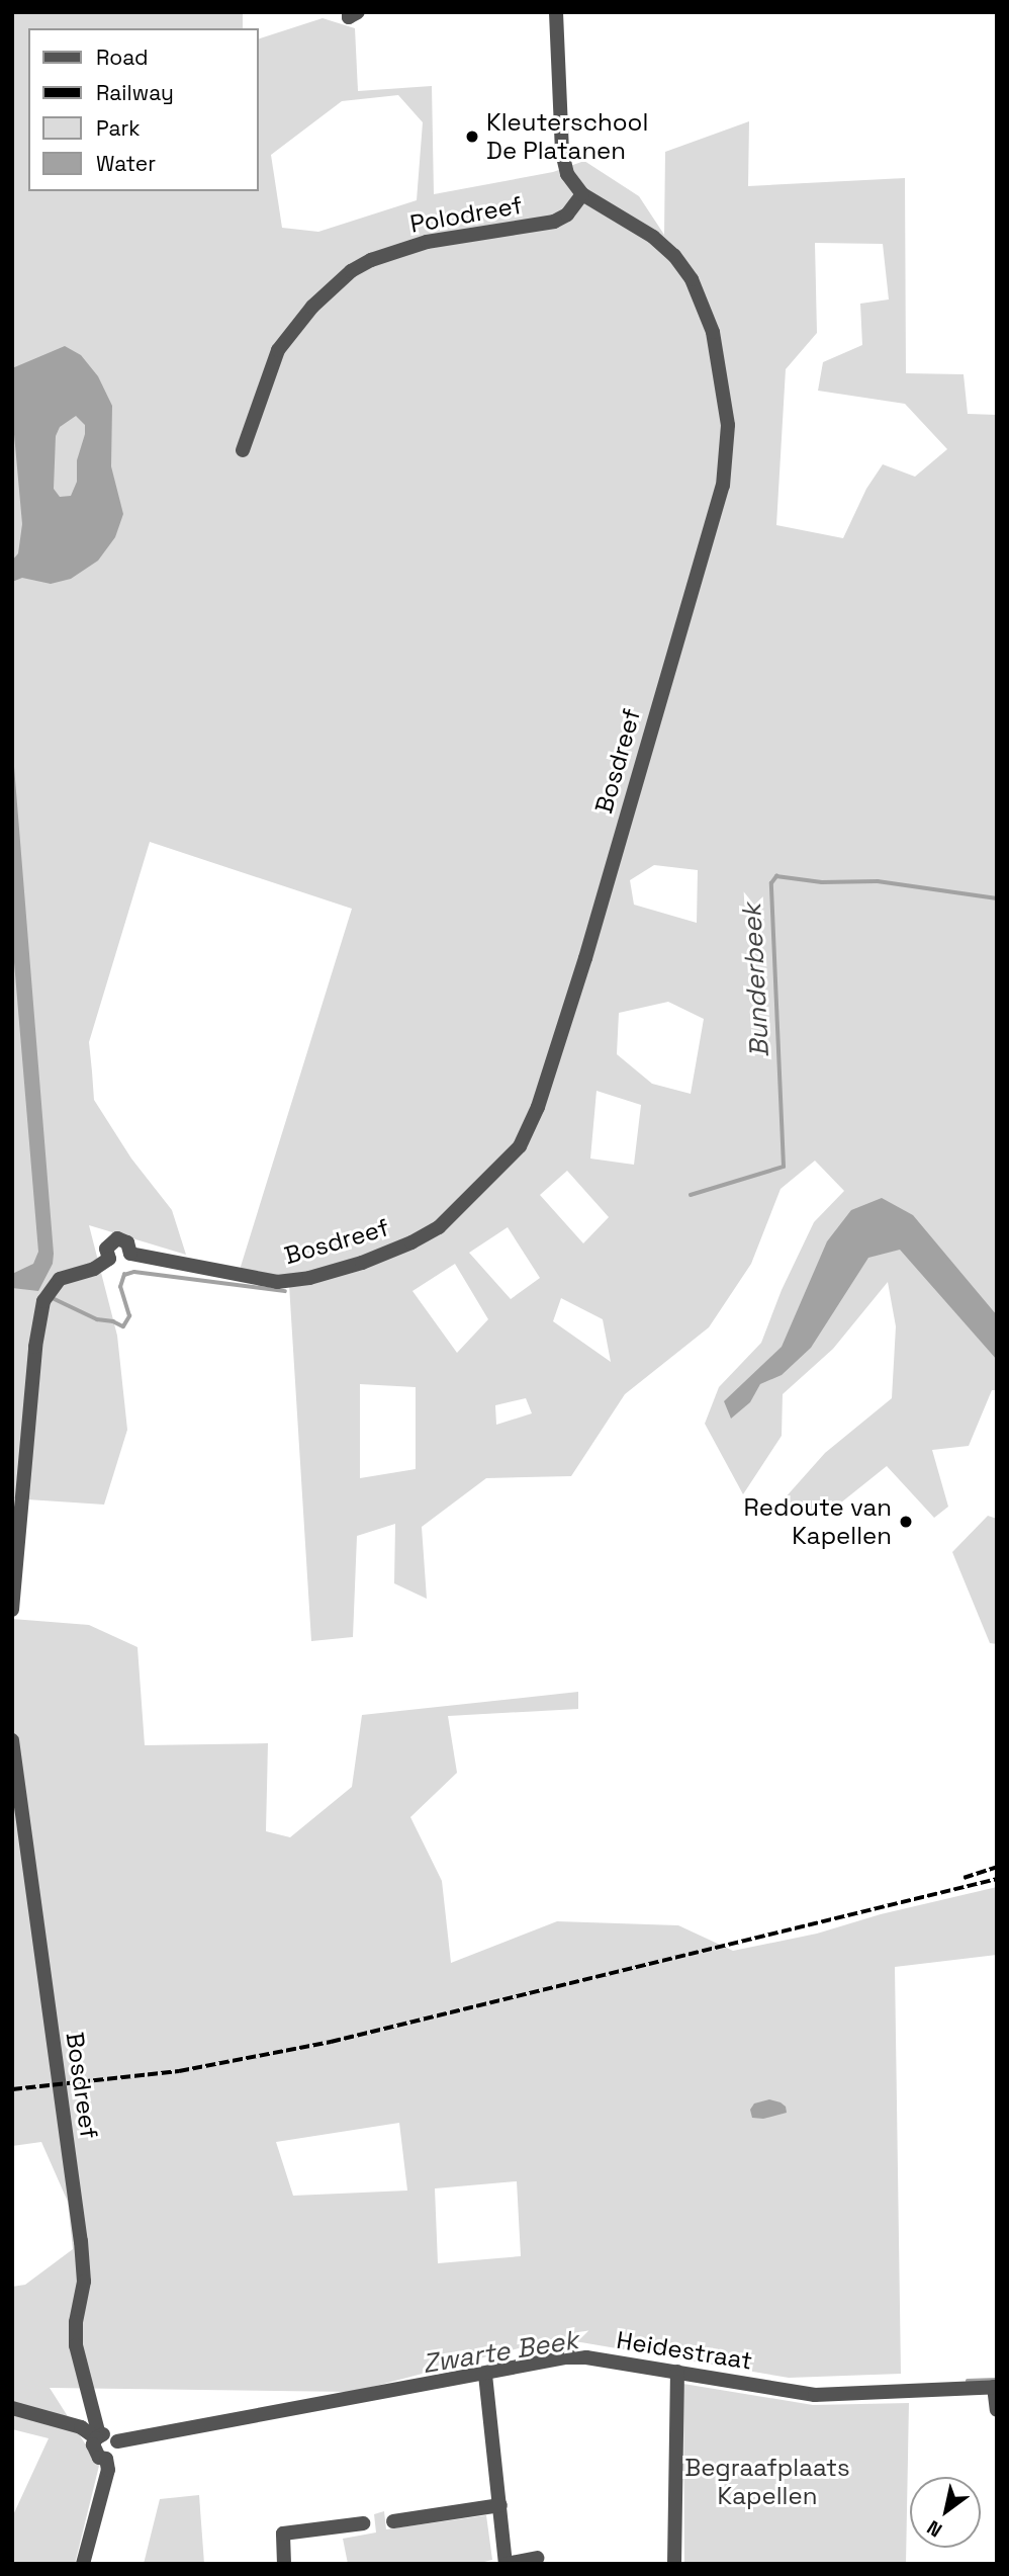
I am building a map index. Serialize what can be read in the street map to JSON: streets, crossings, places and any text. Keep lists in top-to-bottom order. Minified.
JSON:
{"streets":{"street":["Polodreef","Bosdreef","Heidestraat"]},"crossings":[["Polodreef","Bosdreef"],["Bosdreef","Heidestraat"]],"water":["Bunderbeek","Zwarte Beek"],"parks":["Begraafplaats Kapellen"],"places":["Kleuterschool De Platanen","Redoute van Kapellen"],"legend":["Road","Railway","Park","Water"],"north":"bottom left"}
